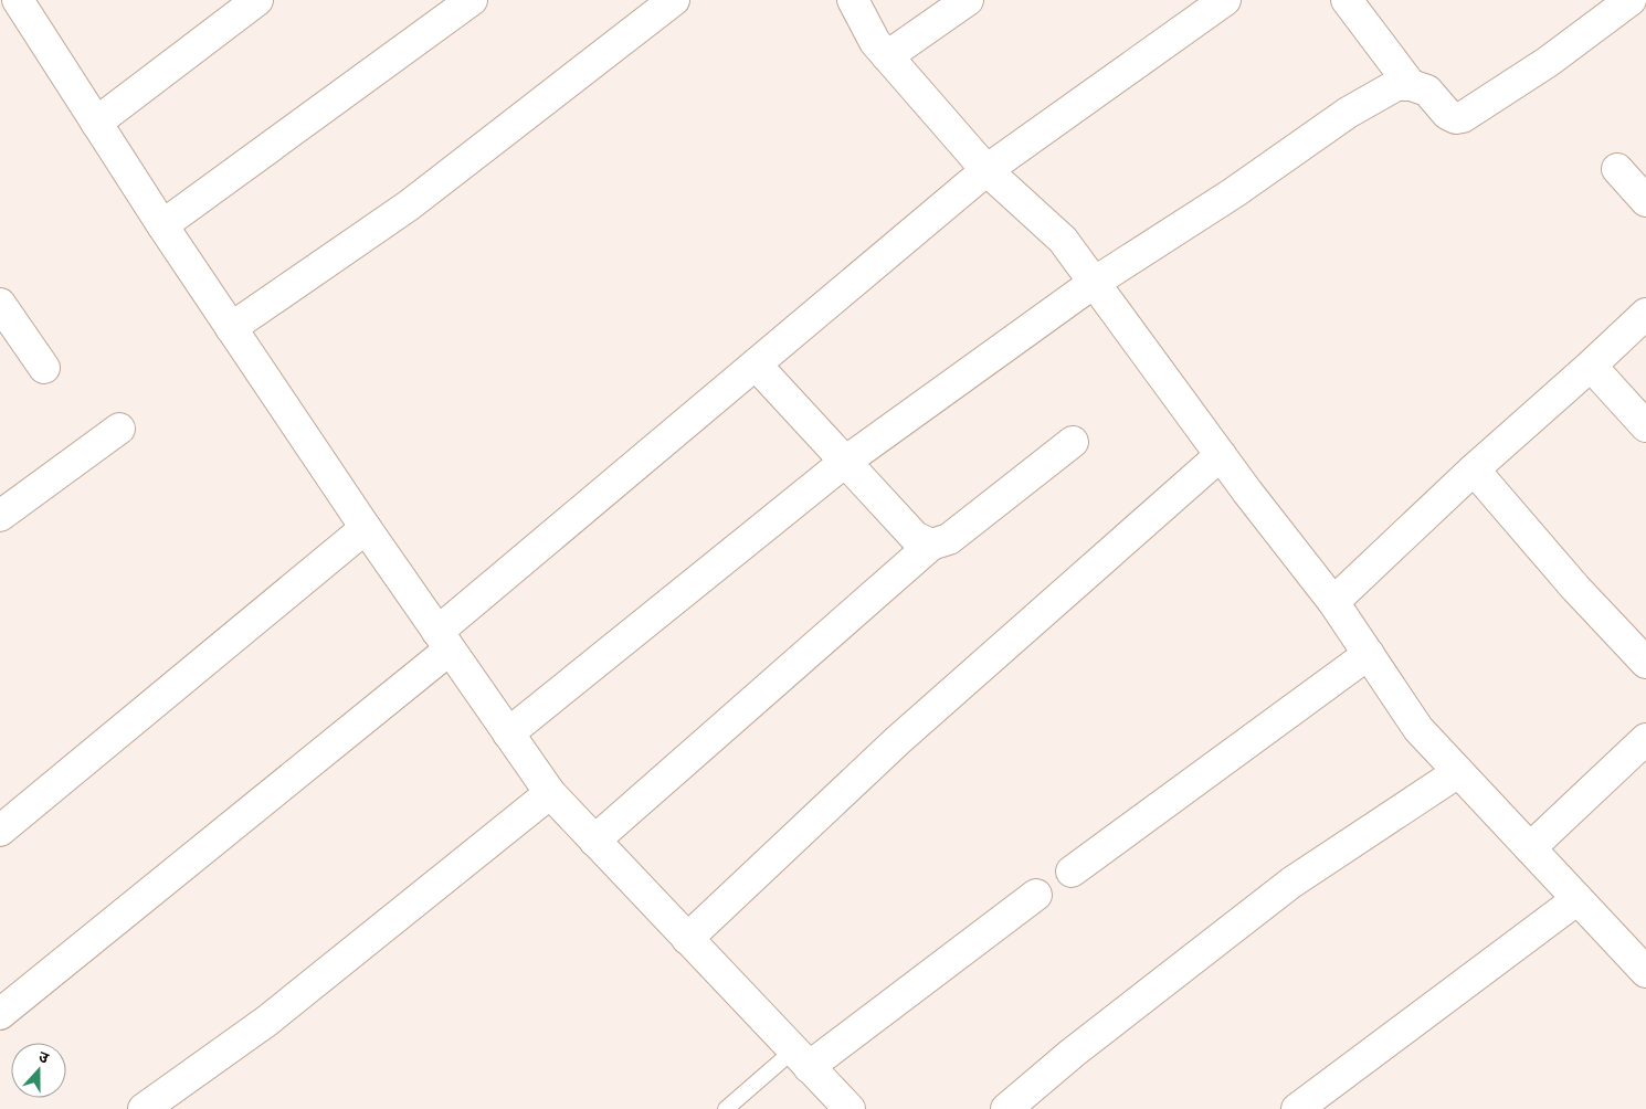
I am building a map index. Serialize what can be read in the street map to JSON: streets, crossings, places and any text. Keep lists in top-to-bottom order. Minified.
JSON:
{"north":"top"}
